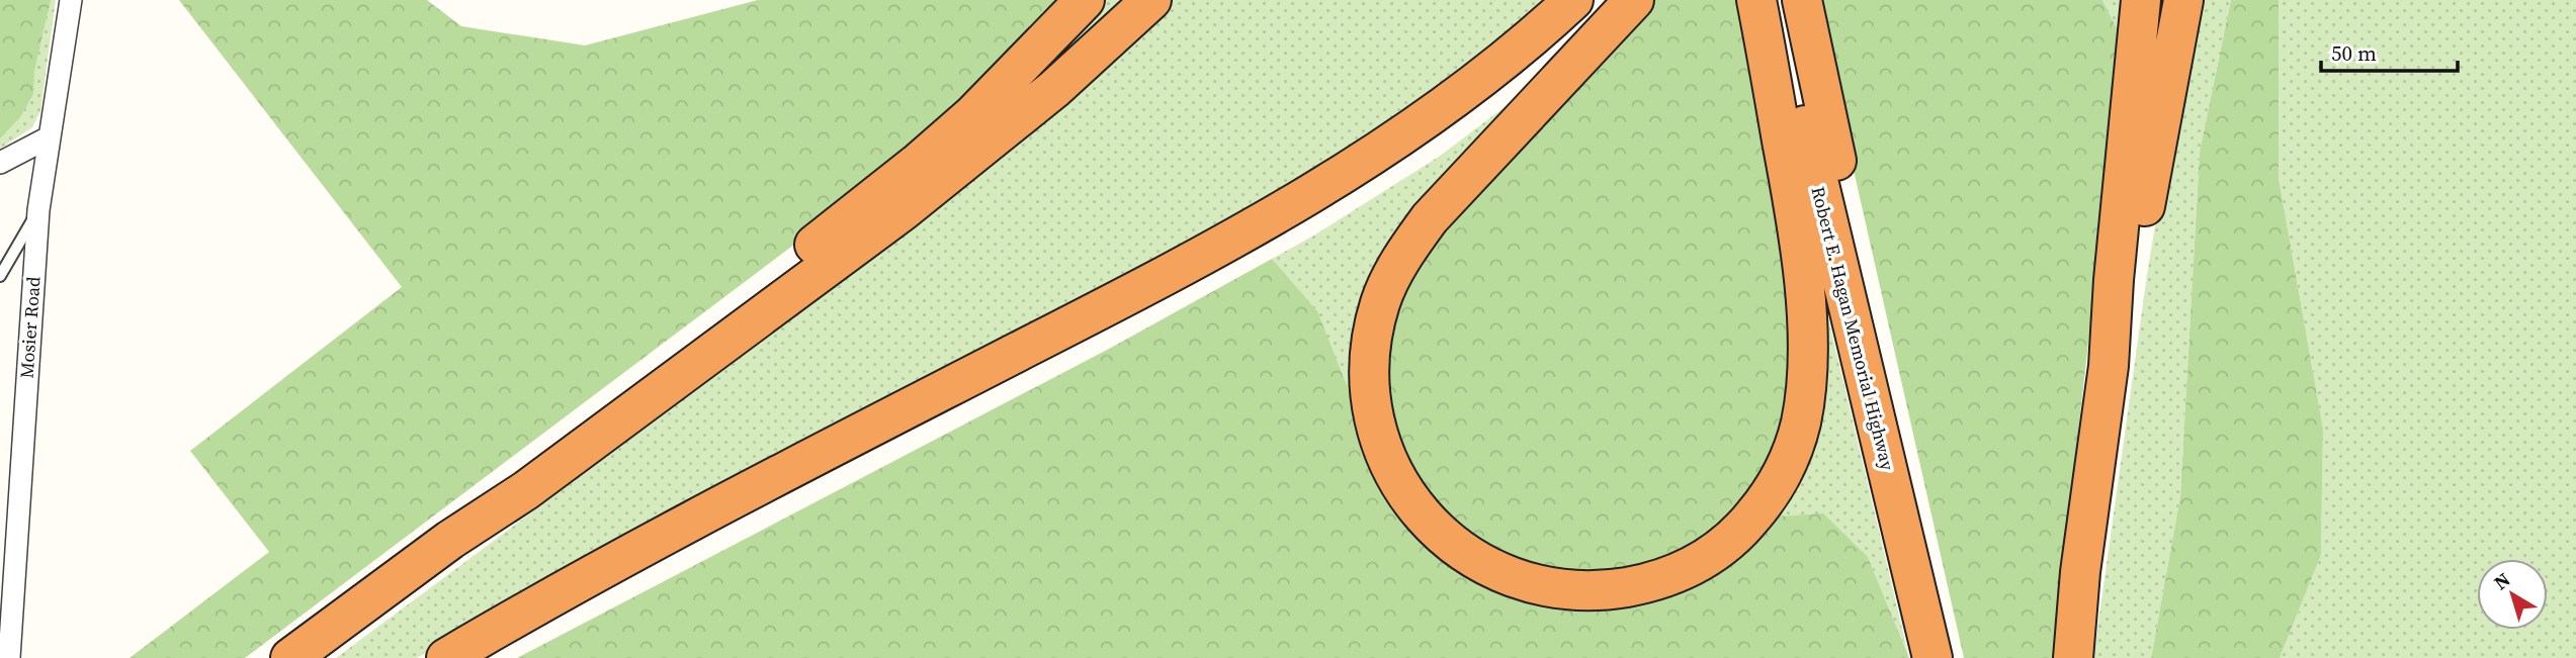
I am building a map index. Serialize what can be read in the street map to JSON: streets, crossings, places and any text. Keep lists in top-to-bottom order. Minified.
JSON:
{"streets":{"highway":["Robert E. Hagan Memorial Highway"],"street":["Mosier Road"]},"scale_bar":"50 m","north":"top left"}
